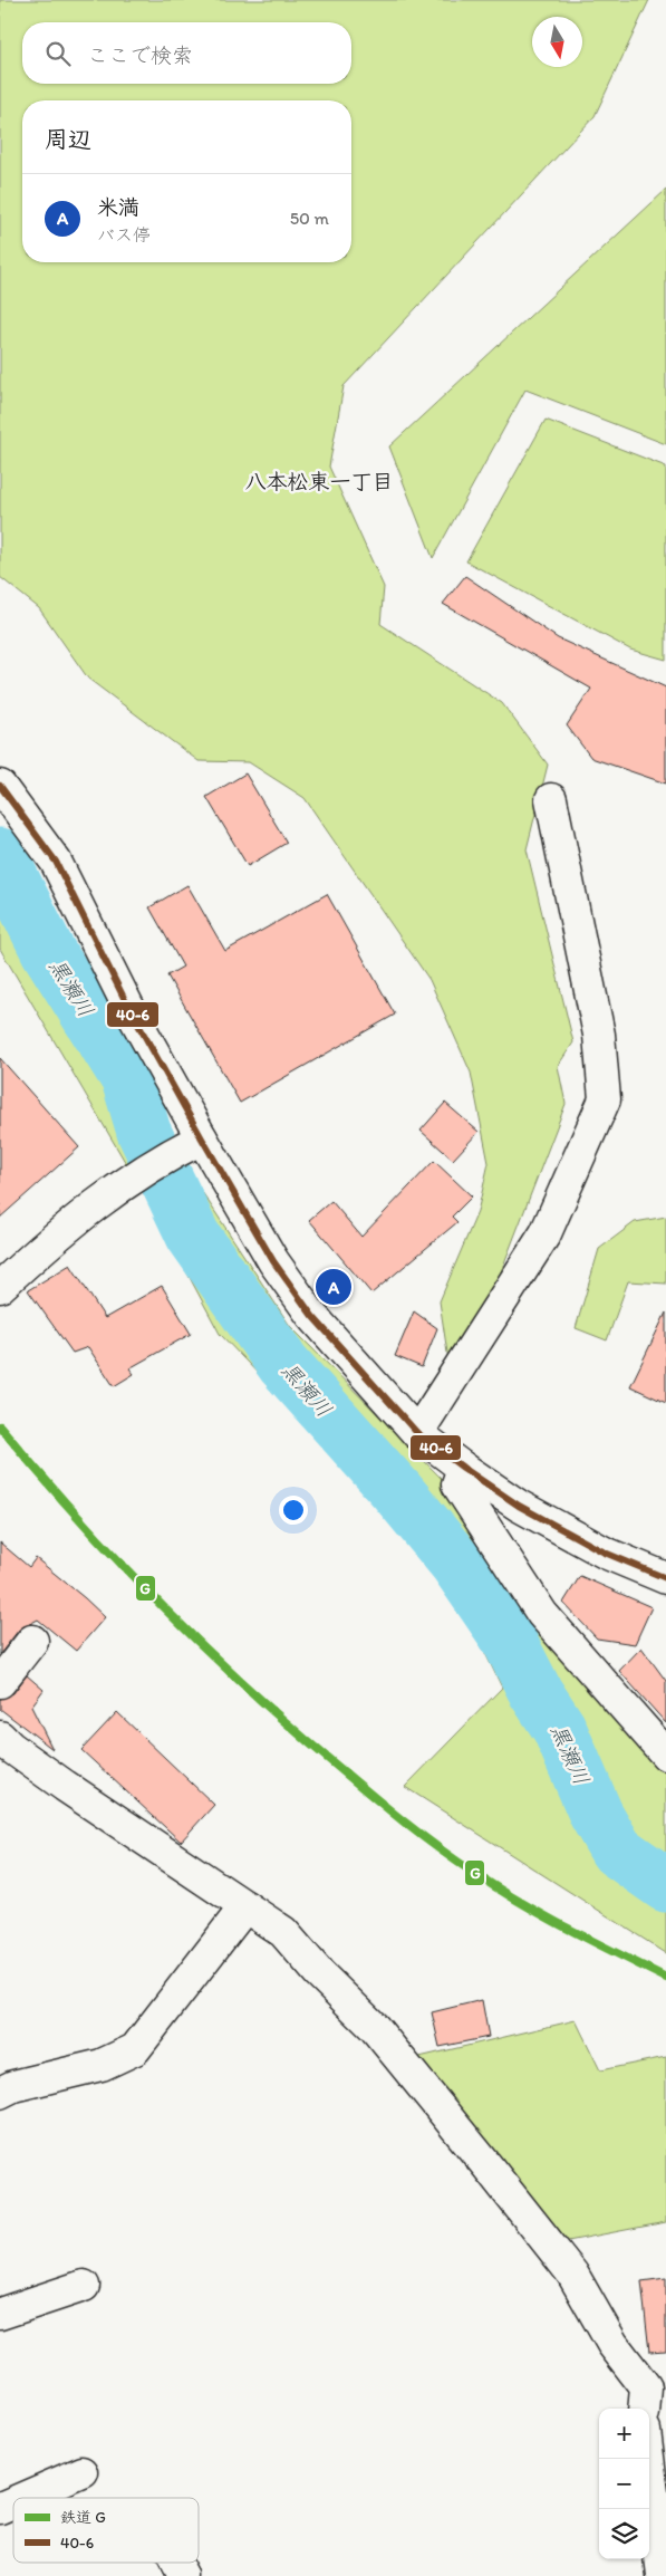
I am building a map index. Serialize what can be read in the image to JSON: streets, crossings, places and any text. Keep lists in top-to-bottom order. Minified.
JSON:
{"districts":["八本松東一丁目"],"water":["黒瀬川"],"lines":["transit line 40-6","rail line G"],"legend":["鉄道 G","40-6"],"north":"bottom","page":{"search":"ここで検索","heading":"周辺","list":[{"mark":"A","name":"米満","note":"バス停","value":"50 m"}],"pins":"A","map_buttons":["+","−"]}}
